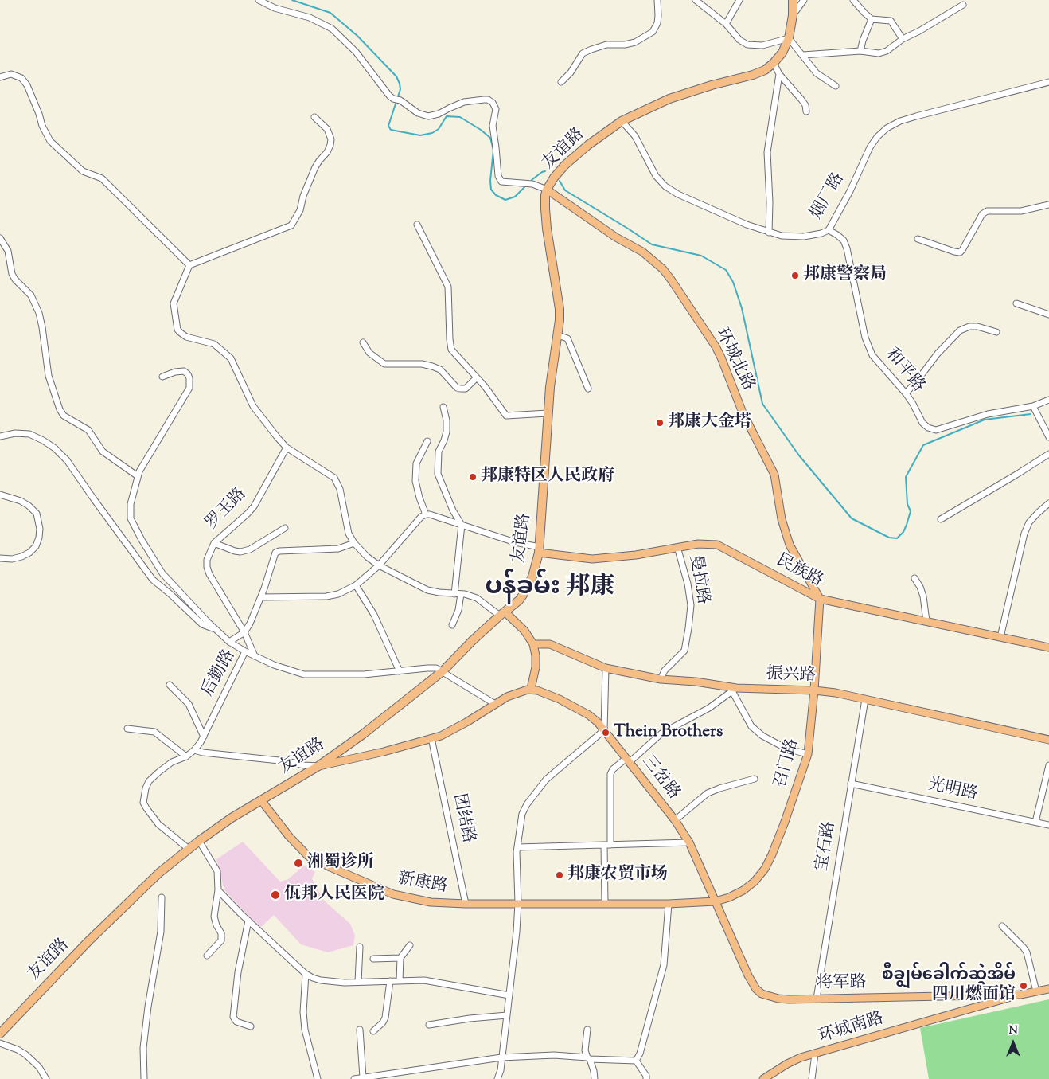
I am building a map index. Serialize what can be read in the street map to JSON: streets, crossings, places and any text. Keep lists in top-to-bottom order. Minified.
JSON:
{"streets":{"highway":["友谊路"],"main road":["环城北路","民族路","振兴路","召门路","三岔路","新康路","将军路","环城南路"],"street":["烟厂路","和平路","罗玉路","曼拉路","后勤路","光明路","团结路","宝石路"]},"crossings":[["友谊路","烟厂路"],["友谊路","环城北路"],["友谊路","民族路"],["友谊路","后勤路"],["友谊路","新康路"],["烟厂路","和平路"],["环城北路","民族路"],["环城北路","召门路"],["罗玉路","后勤路"],["民族路","曼拉路"],["民族路","召门路"],["曼拉路","振兴路"],["振兴路","召门路"],["振兴路","宝石路"],["召门路","三岔路"],["召门路","新康路"],["召门路","将军路"],["三岔路","新康路"],["三岔路","将军路"],["光明路","宝石路"],["团结路","新康路"],["宝石路","将军路"],["新康路","将军路"],["将军路","环城南路"]],"districts":["ပန်ခမ်း 邦康"],"places":["邦康警察局","邦康大金塔","邦康特区人民政府","Thein Brothers","湘蜀诊所","邦康农贸市场","佤邦人民医院","စီချွမ်ခေါက်ဆွဲအိမ် 四川燃面馆"],"north":"top"}
